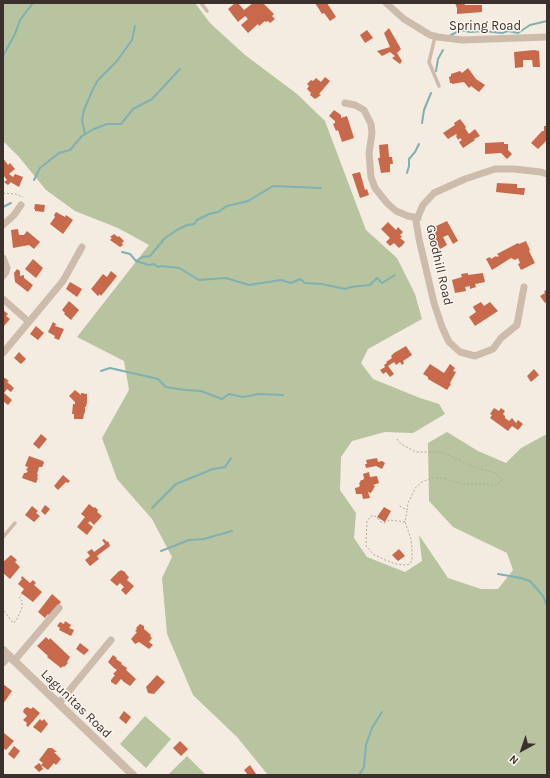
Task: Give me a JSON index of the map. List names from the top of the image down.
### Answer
{
  "streets": {
    "street": ["Spring Road", "Goodhill Road", "Lagunitas Road"]
  },
  "north": "bottom left"
}
